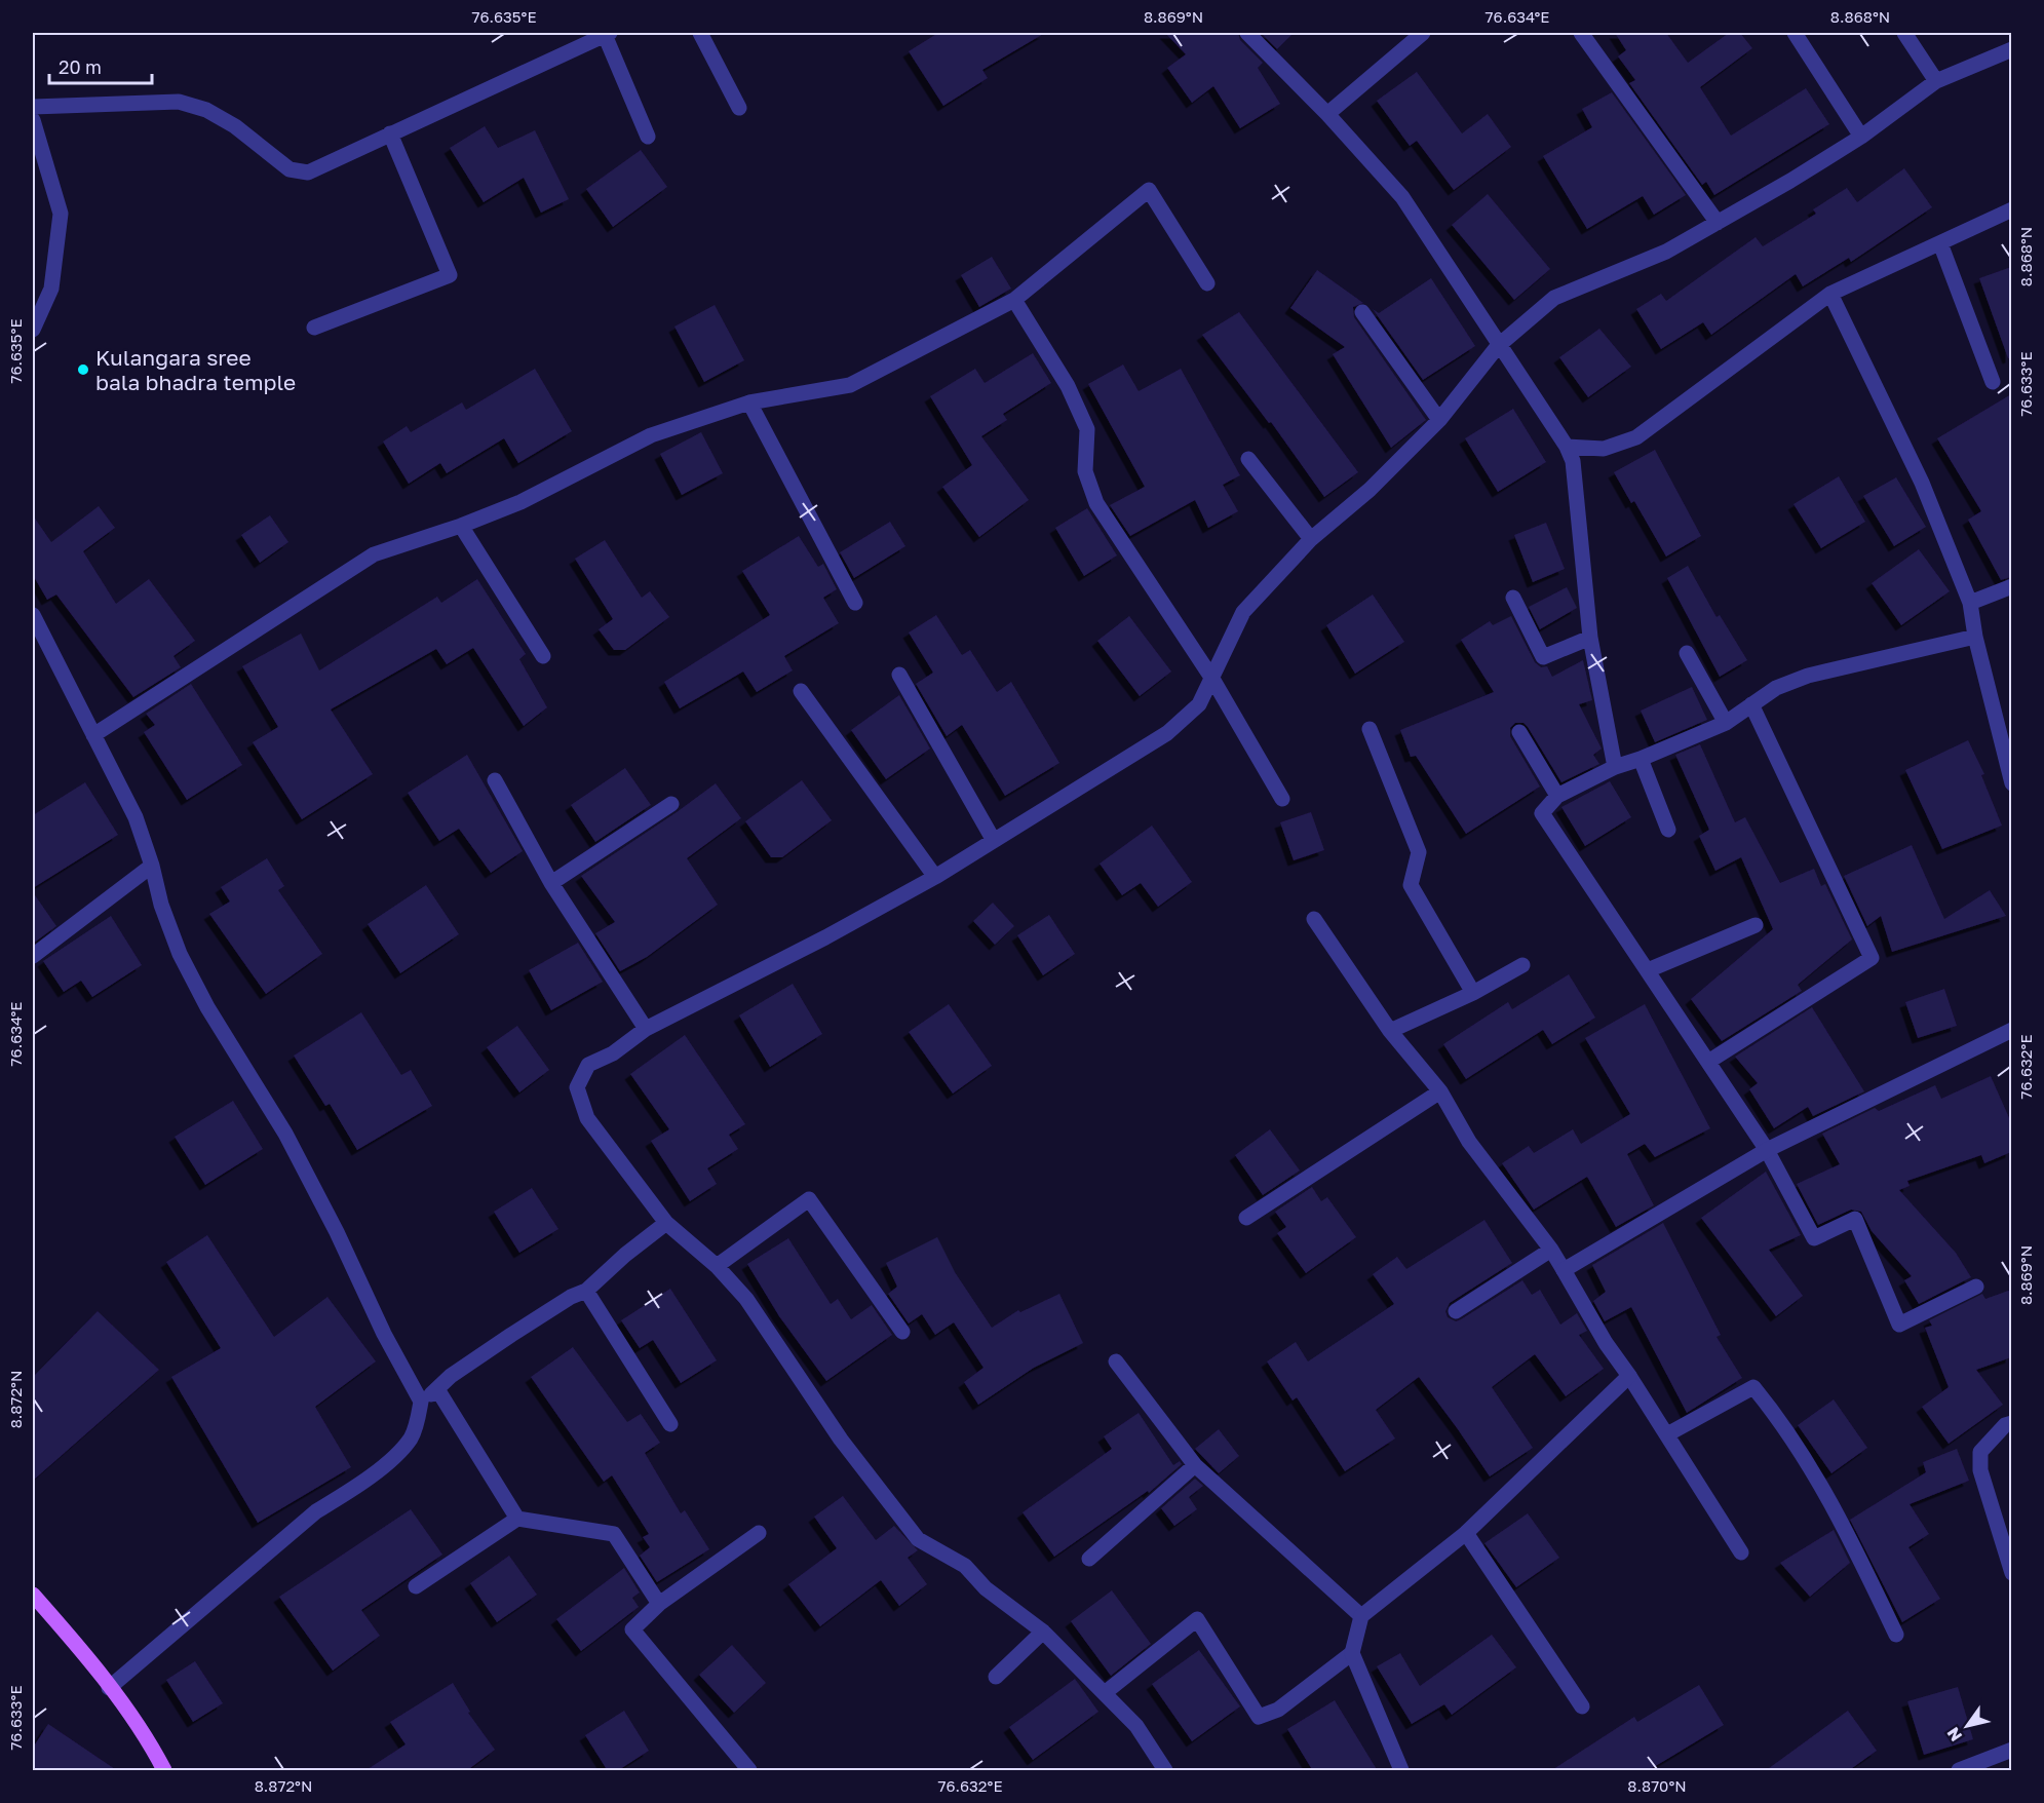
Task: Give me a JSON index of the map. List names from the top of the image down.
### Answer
{
  "places": ["Kulangara sree bala bhadra temple"],
  "scale_bar": "20 m",
  "north": "bottom left",
  "coordinates": [
    "76.635°E",
    "8.869°N",
    "76.634°E",
    "8.868°N",
    "76.633°E",
    "76.632°E",
    "8.872°N",
    "8.870°N"
  ]
}
